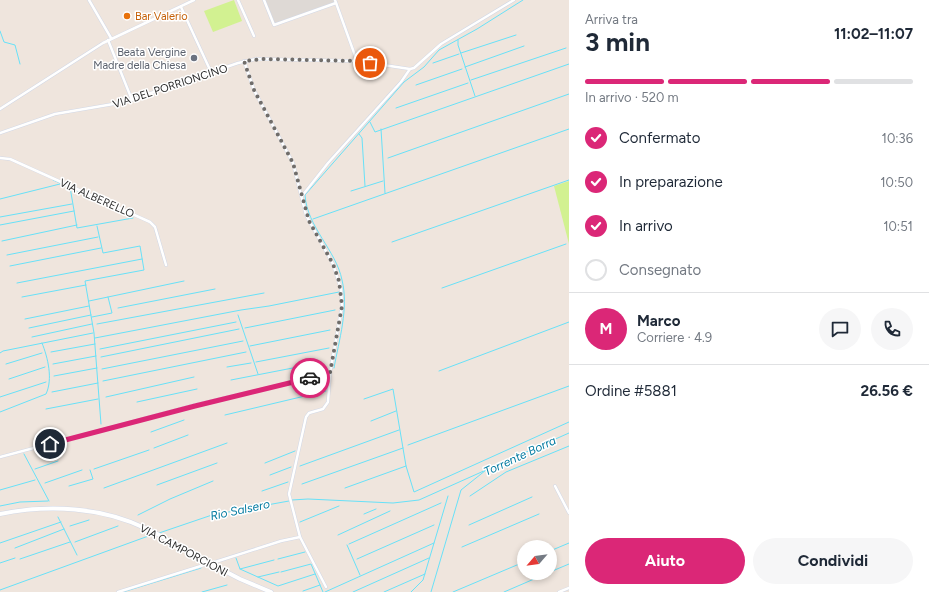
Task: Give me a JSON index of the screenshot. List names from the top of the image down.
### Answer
{
  "streets": {
    "main road": ["VIA CAMPORCIONI"],
    "street": ["VIA DEL PORRIONCINO", "VIA ALBERELLO"]
  },
  "water": ["Torrente Borra", "Rio Salsero"],
  "places": ["Bar Valerio", "Beata Vergine Madre della Chiesa"],
  "north": "bottom left",
  "page": {
    "heading": ["3 min", "Arriva tra", "11:02–11:07"],
    "panel": [
      "Marco",
      "Corriere · 4.9",
      "Ordine #5881",
      "26.56 €"
    ],
    "bar": "In arrivo · 520 m",
    "list": [
      ["Confermato", "10:36"],
      ["In preparazione", "10:50"],
      ["In arrivo", "10:51"],
      "Consegnato"
    ],
    "round": "M",
    "buttons": ["Aiuto", "Condividi"]
  }
}
